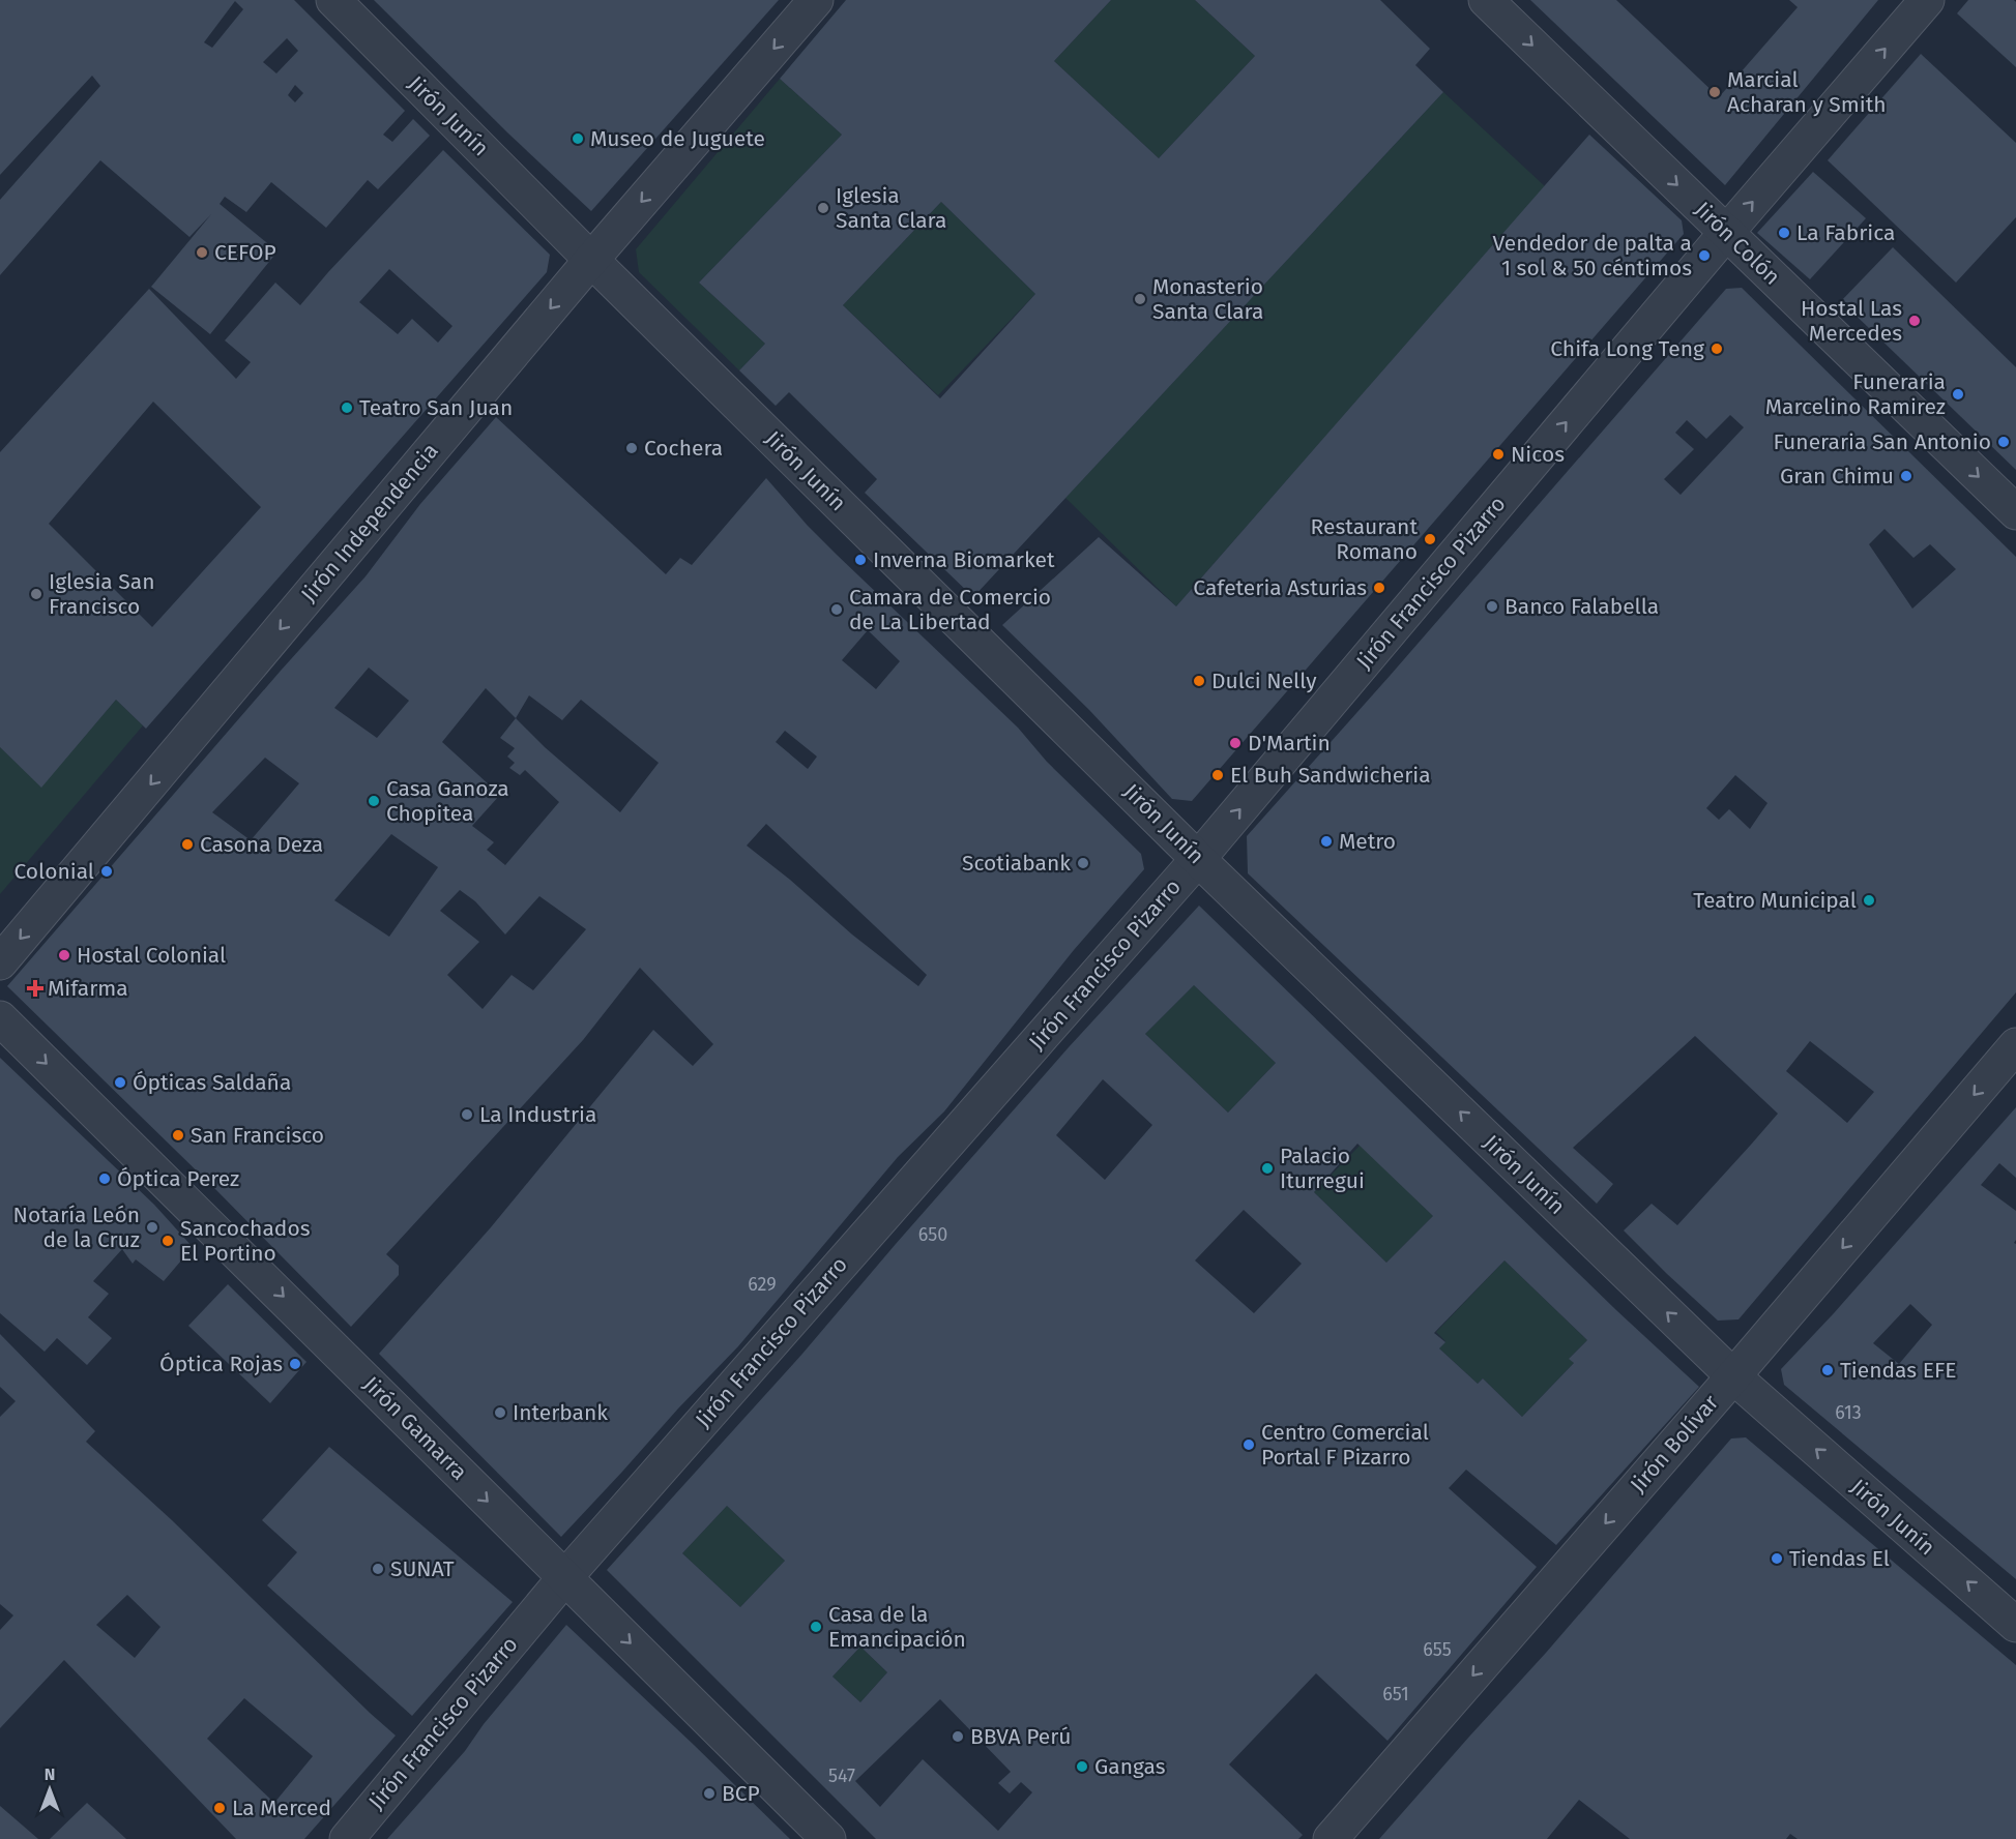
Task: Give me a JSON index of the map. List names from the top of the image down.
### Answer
{
  "streets": {
    "street": [
      "Jirón Junín",
      "Jirón Colón",
      "Jirón Independencia",
      "Jirón Francisco Pizarro",
      "Jirón Gamarra",
      "Jirón Bolívar"
    ]
  },
  "crossings": [
    ["Jirón Junín", "Jirón Independencia"],
    ["Jirón Junín", "Jirón Francisco Pizarro"],
    ["Jirón Junín", "Jirón Bolívar"],
    ["Jirón Colón", "Jirón Francisco Pizarro"],
    ["Jirón Francisco Pizarro", "Jirón Gamarra"]
  ],
  "one_way": [
    "Jirón Junín",
    "Jirón Colón",
    "Jirón Independencia",
    "Jirón Francisco Pizarro",
    "Jirón Gamarra",
    "Jirón Bolívar"
  ],
  "places": {
    "other": [
      "Marcial Acharan y Smith",
      "Museo de Juguete",
      "Iglesia Santa Clara",
      "La Fabrica",
      "CEFOP",
      "Vendedor de palta a 1 sol & 50 céntimos",
      "Monasterio Santa Clara",
      "Hostal Las Mercedes",
      "Chifa Long Teng",
      "Funeraria Marcelino Ramirez",
      "Teatro San Juan",
      "Funeraria San Antonio",
      "Cochera",
      "Nicos",
      "Gran Chimu",
      "Restaurant Romano",
      "Inverna Biomarket",
      "Cafeteria Asturias",
      "Iglesia San Francisco",
      "Banco Falabella",
      "Camara de Comercio de La Libertad",
      "Dulci Nelly",
      "D'Martin",
      "El Buh Sandwicheria",
      "Casa Ganoza Chopitea",
      "Metro",
      "Casona Deza",
      "Scotiabank",
      "Colonial",
      "Teatro Municipal",
      "Hostal Colonial",
      "Ópticas Saldaña",
      "La Industria",
      "San Francisco",
      "Palacio Iturregui",
      "Óptica Perez",
      "Notaría León de la Cruz",
      "Sancochados El Portino",
      "Óptica Rojas",
      "Tiendas EFE",
      "Interbank",
      "Centro Comercial Portal F Pizarro",
      "Tiendas El",
      "SUNAT",
      "Casa de la Emancipación",
      "BBVA Perú",
      "Gangas",
      "BCP",
      "La Merced"
    ],
    "health": ["Mifarma"]
  },
  "house_numbers": [
    "650",
    "629",
    "613",
    "655",
    "651",
    "547"
  ],
  "north": "top"
}
